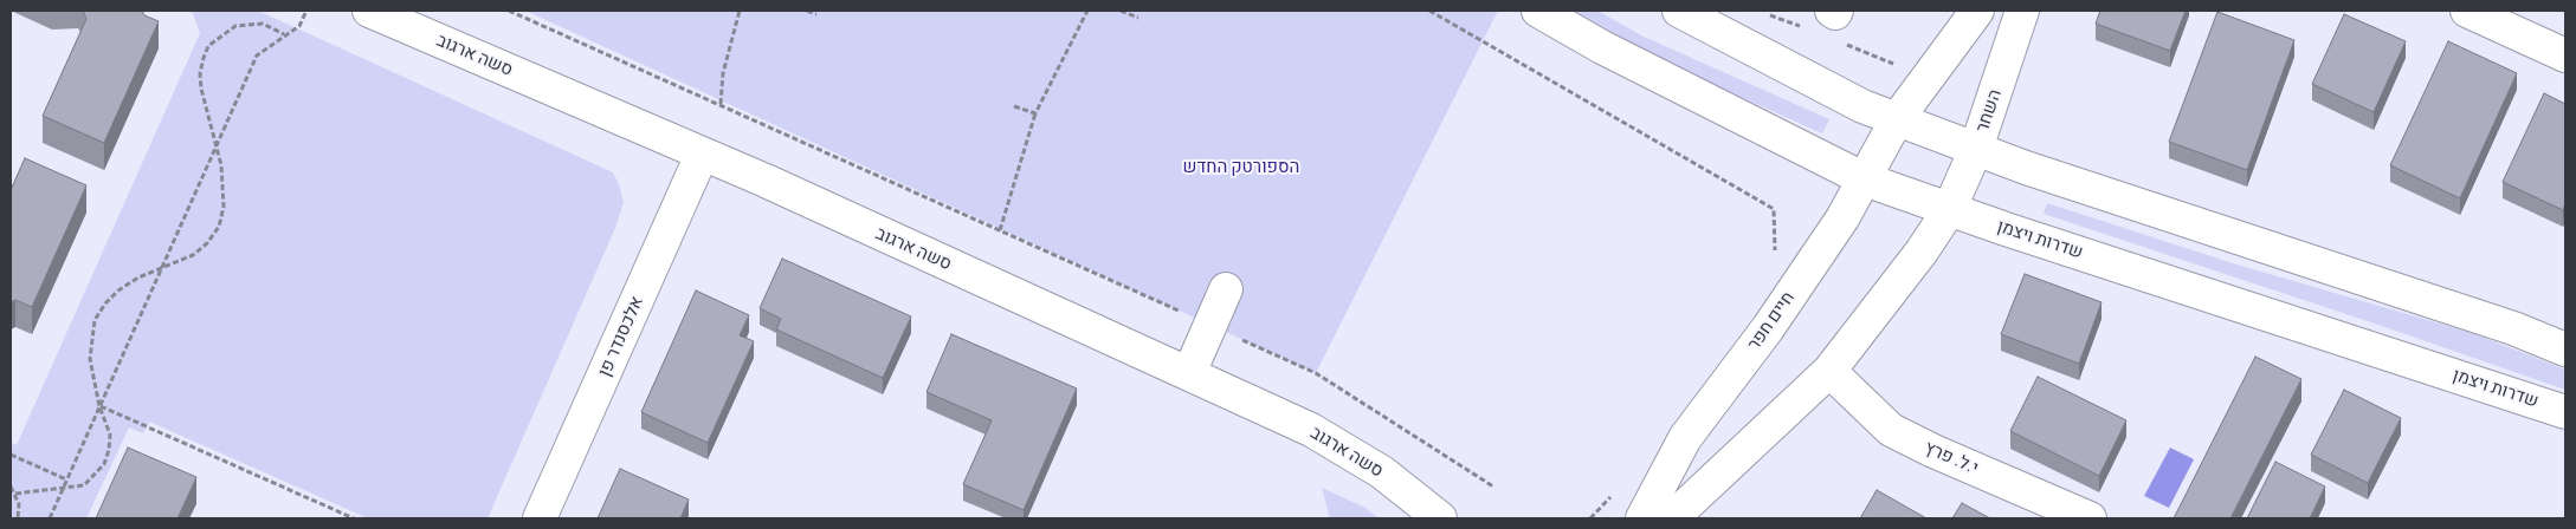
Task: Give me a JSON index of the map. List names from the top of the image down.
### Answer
{
  "streets": {
    "street": [
      "סשה ארגוב",
      "השחר",
      "שדרות ויצמן",
      "חיים חפר",
      "אלכסנדר פן",
      "י.ל. פרץ"
    ]
  },
  "crossings": [
    ["סשה ארגוב", "אלכסנדר פן"],
    ["השחר", "שדרות ויצמן"],
    ["שדרות ויצמן", "חיים חפר"]
  ],
  "parks": ["הספורטק החדש"]
}
